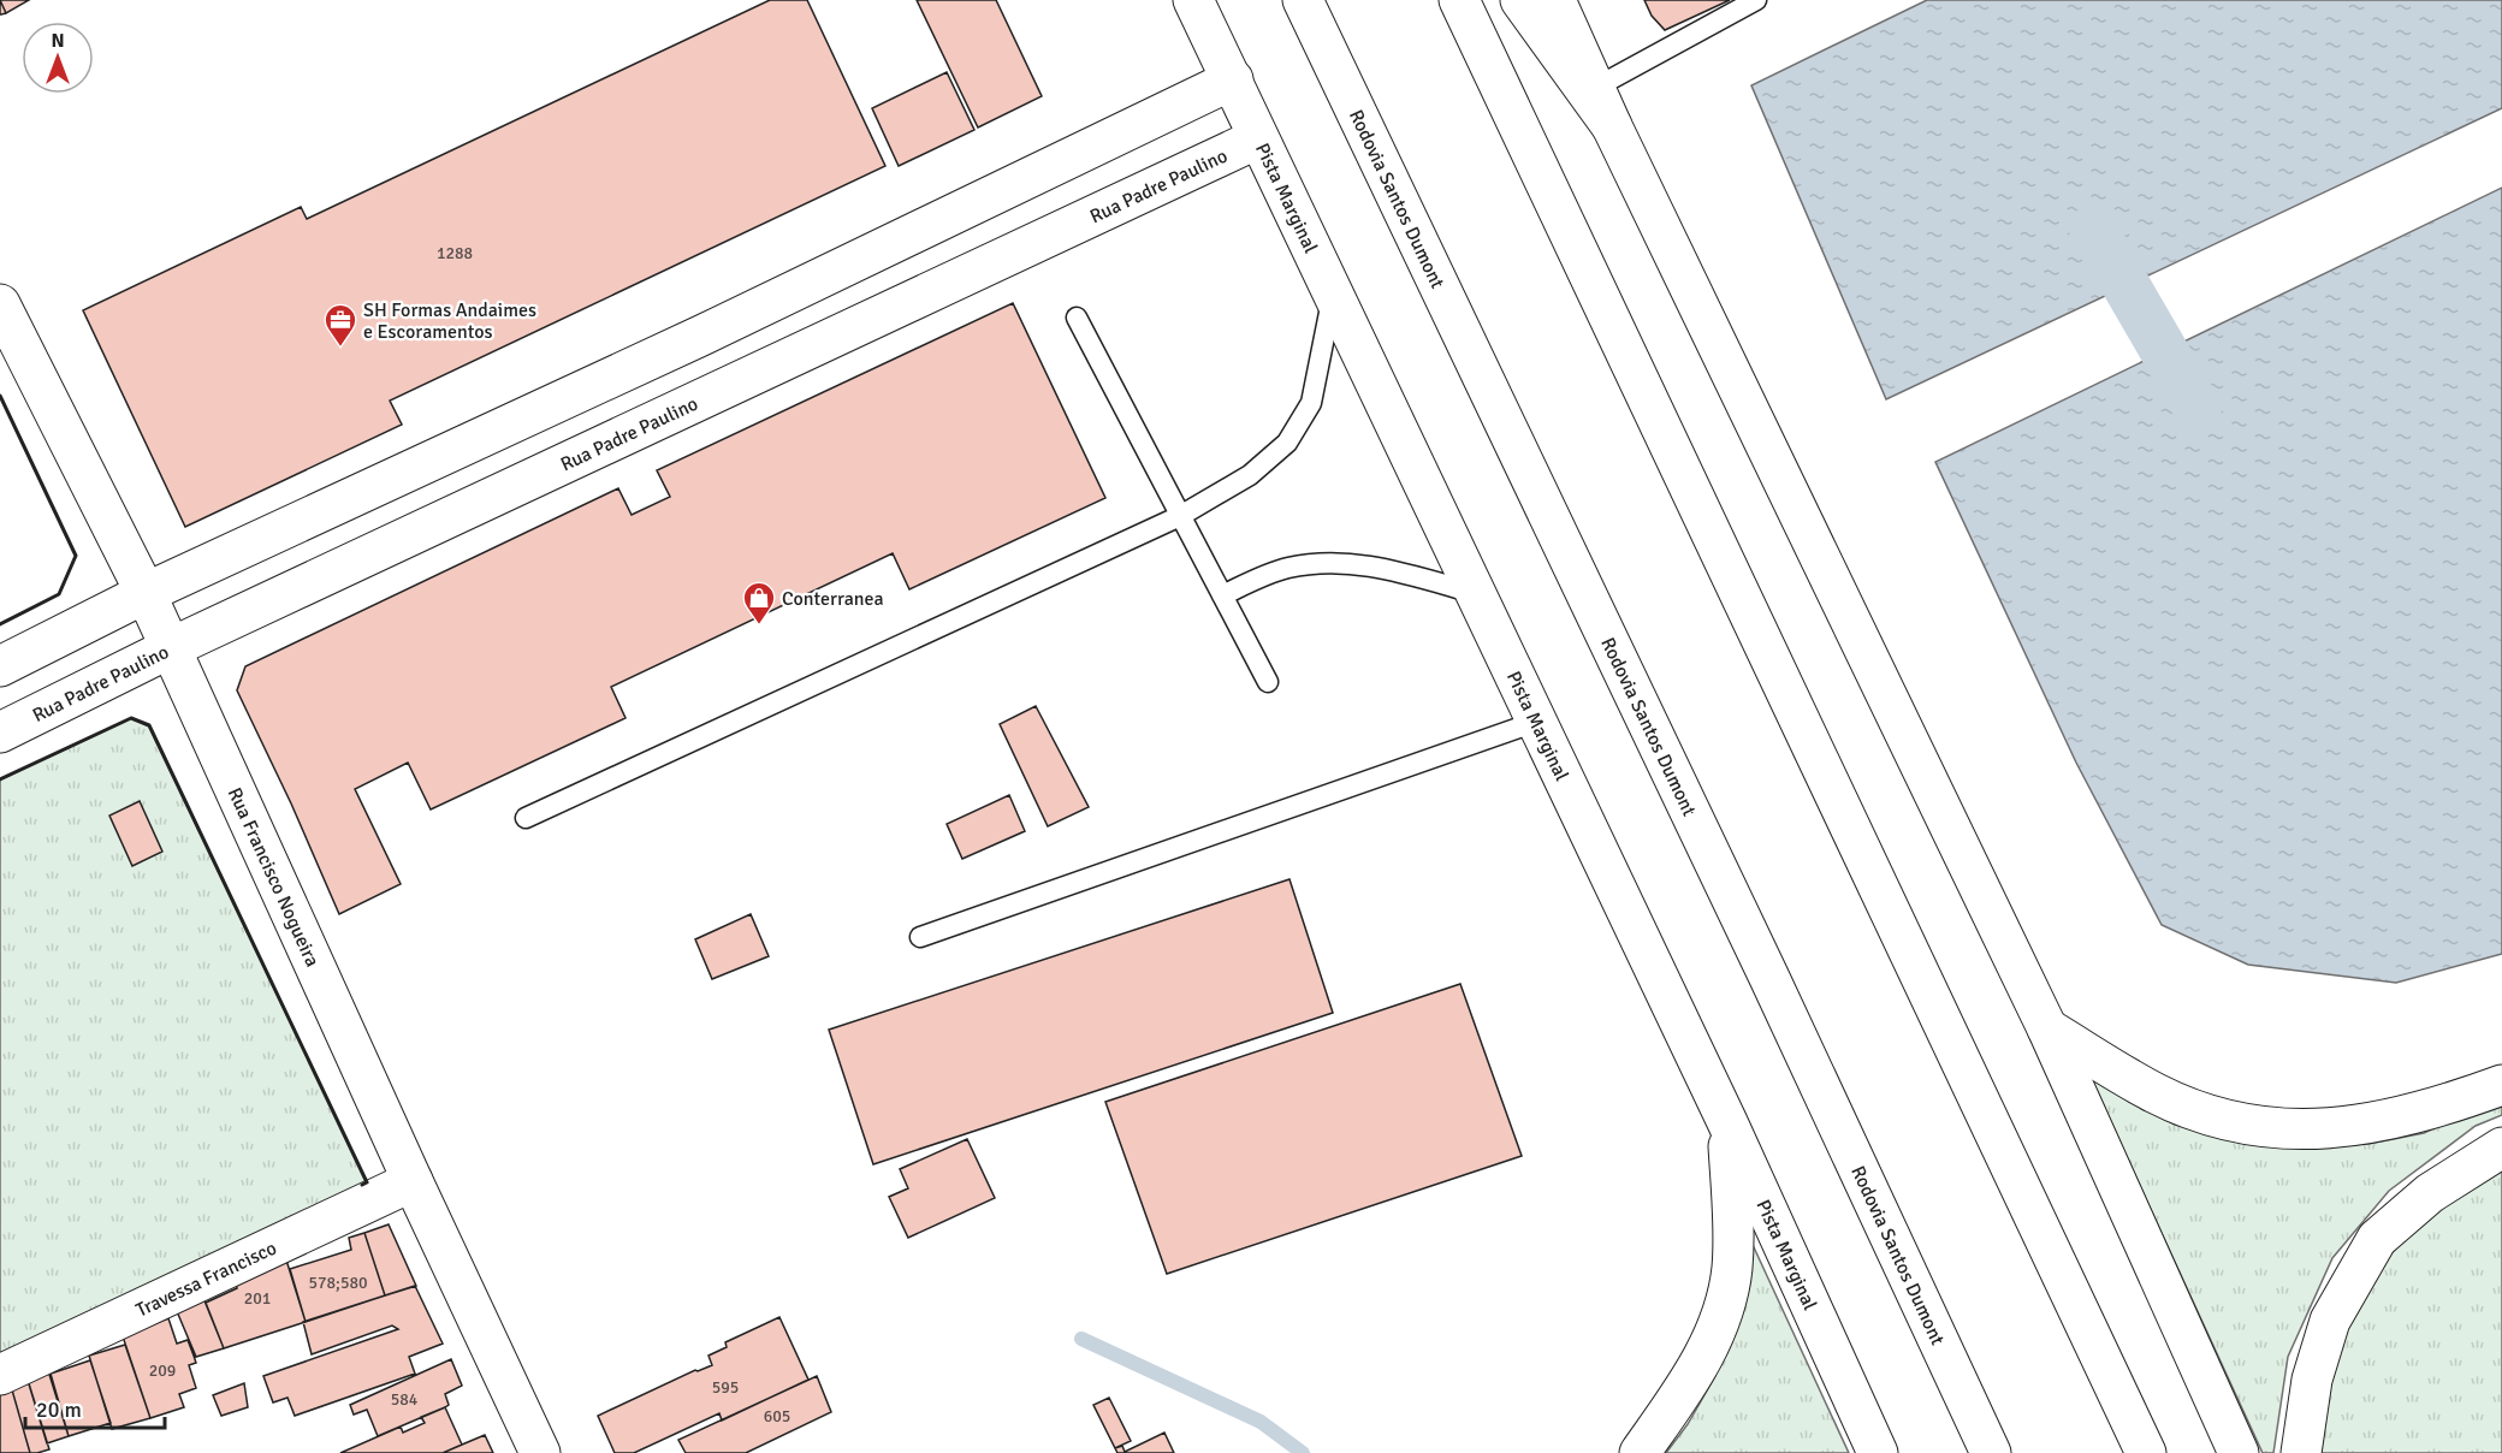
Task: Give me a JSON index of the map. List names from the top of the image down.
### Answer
{
  "streets": {
    "main road": [
      "Rua Padre Paulino",
      "Pista Marginal",
      "Rodovia Santos Dumont",
      "Rua Francisco Nogueira",
      "Travessa Francisco"
    ]
  },
  "crossings": [
    ["Rua Padre Paulino", "Pista Marginal"],
    ["Rua Padre Paulino", "Rua Francisco Nogueira"],
    ["Rua Francisco Nogueira", "Travessa Francisco"]
  ],
  "places": {
    "office": ["SH Formas Andaimes e Escoramentos"],
    "shop": ["Conterranea"]
  },
  "house_numbers": [
    "1288",
    "578;580",
    "201",
    "209",
    "595",
    "584",
    "605"
  ],
  "scale_bar": "20 m",
  "north": "top"
}
